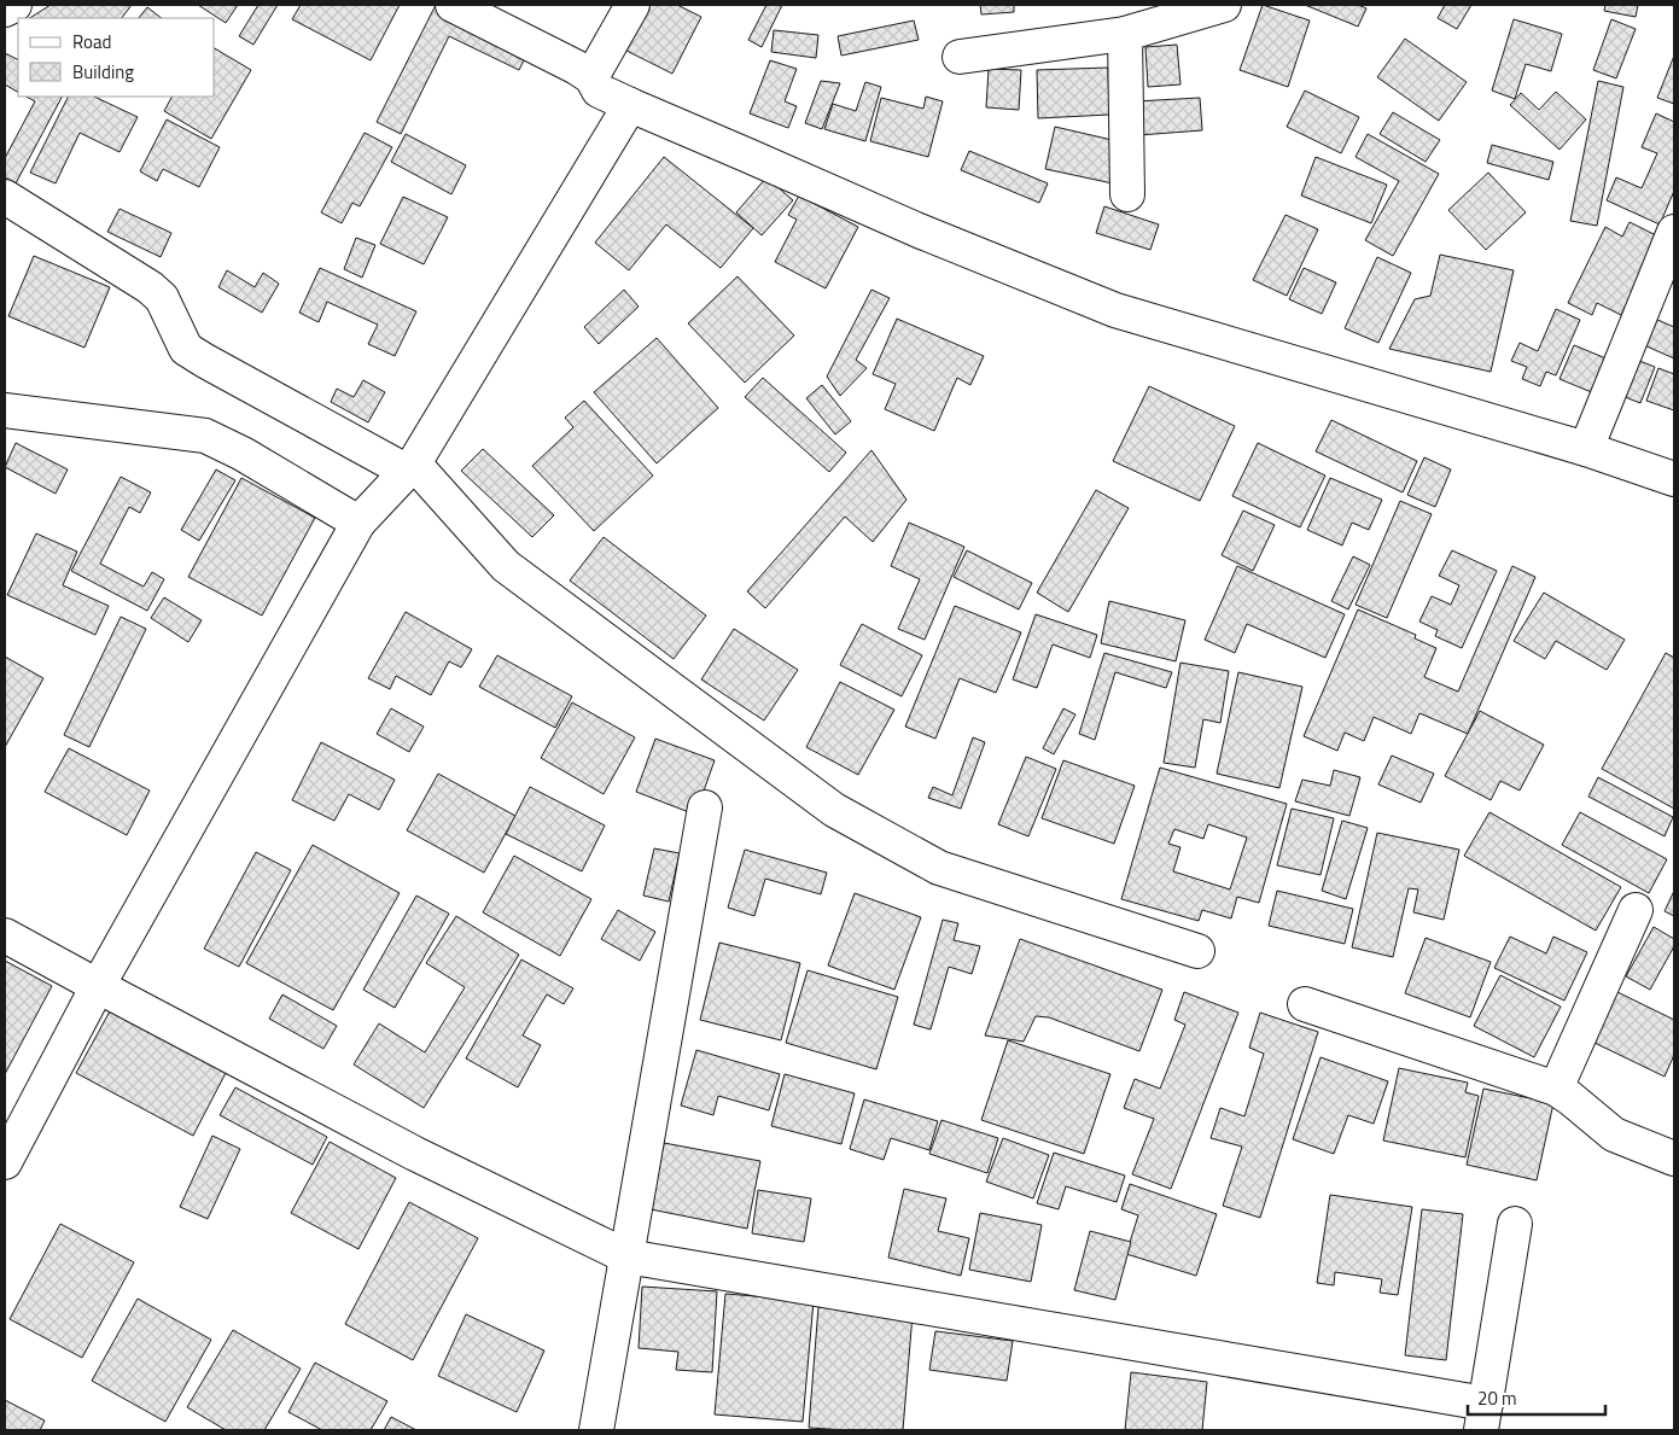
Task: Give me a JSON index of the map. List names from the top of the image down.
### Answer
{
  "legend": ["Road", "Building"],
  "scale_bar": "20 m"
}
